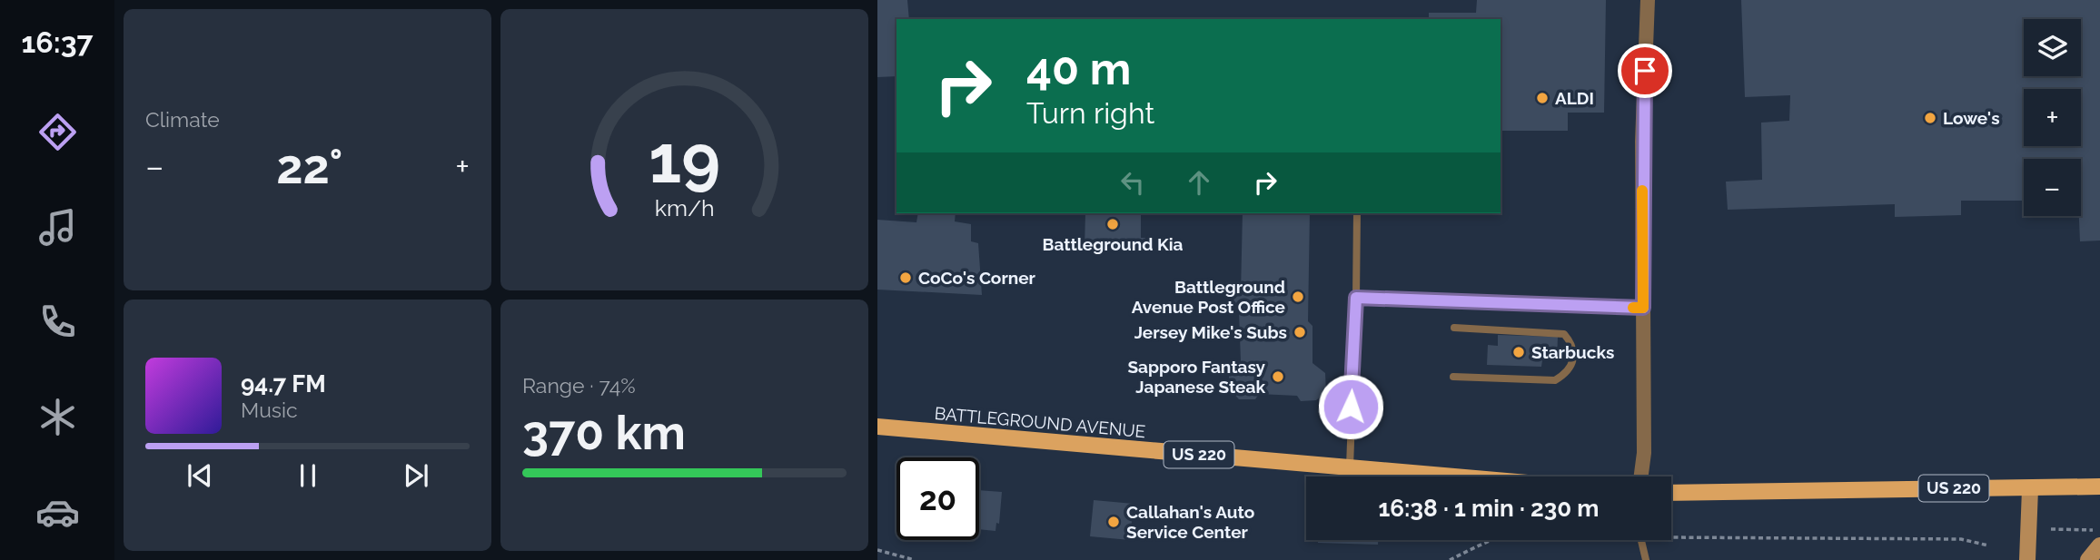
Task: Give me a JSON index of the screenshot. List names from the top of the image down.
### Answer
{
  "streets": {
    "main road": ["BATTLEGROUND AVENUE", "US 220"]
  },
  "places": [
    "ALDI",
    "Lowe's",
    "Battleground Kia",
    "CoCo's Corner",
    "Battleground Avenue Post Office",
    "Jersey Mike's Subs",
    "Starbucks",
    "Sapporo Fantasy Japanese Steak",
    "Callahan's Auto Service Center"
  ],
  "page": {
    "tabs": "16:37",
    "tile": [
      "Climate",
      ["Range · 74%", "370 km"]
    ],
    "map_buttons": ["+", "−"],
    "turn": ["40 m", "Turn right"],
    "heat": ["−", "22°", "+"],
    "song": ["94.7 FM", "Music"],
    "limit": "20",
    "trip": "16:38 · 1 min · 230 m",
    "gauge": ["19", "km/h"]
  }
}
